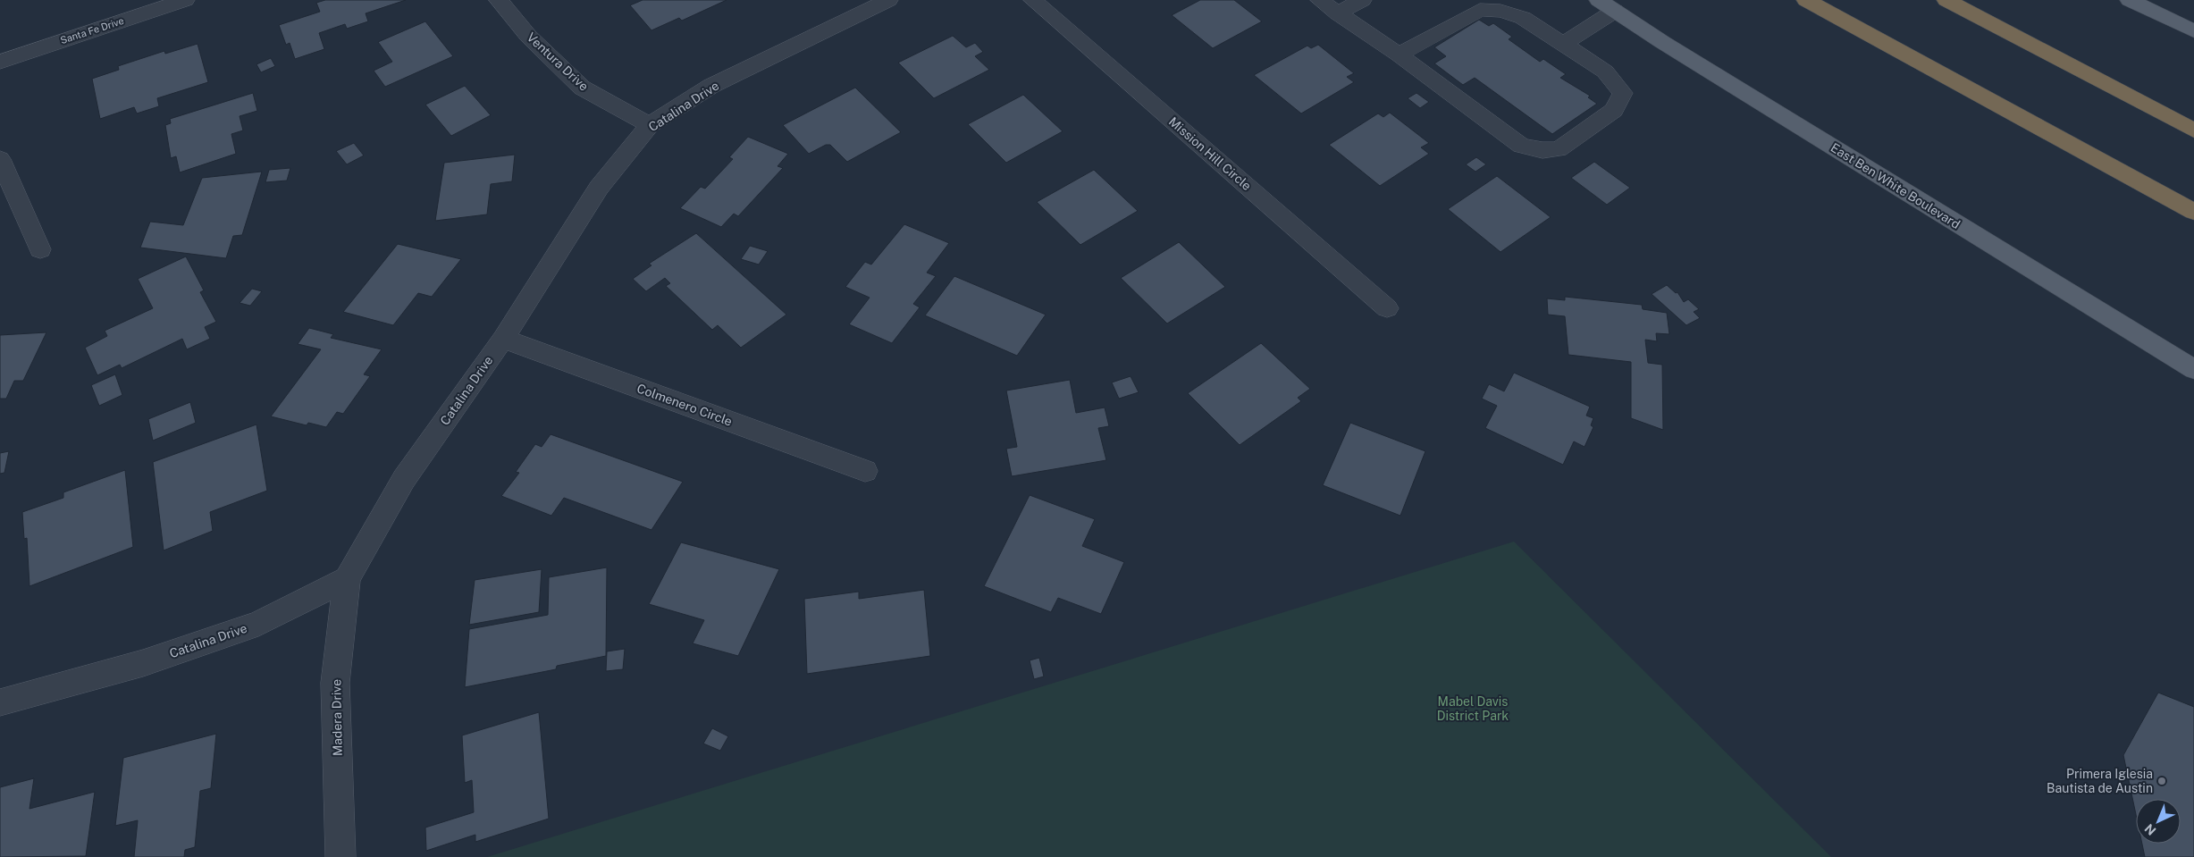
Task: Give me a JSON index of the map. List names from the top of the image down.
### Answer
{
  "streets": {
    "main road": ["East Ben White Boulevard"],
    "street": [
      "Santa Fe Drive",
      "Ventura Drive",
      "Catalina Drive",
      "Mission Hill Circle",
      "Colmenero Circle",
      "Madera Drive"
    ]
  },
  "crossings": [
    ["Ventura Drive", "Catalina Drive"],
    ["Catalina Drive", "Colmenero Circle"],
    ["Catalina Drive", "Madera Drive"]
  ],
  "parks": ["Mabel Davis District Park"],
  "places": ["Primera Iglesia Bautista de Austin"],
  "north": "bottom left"
}
